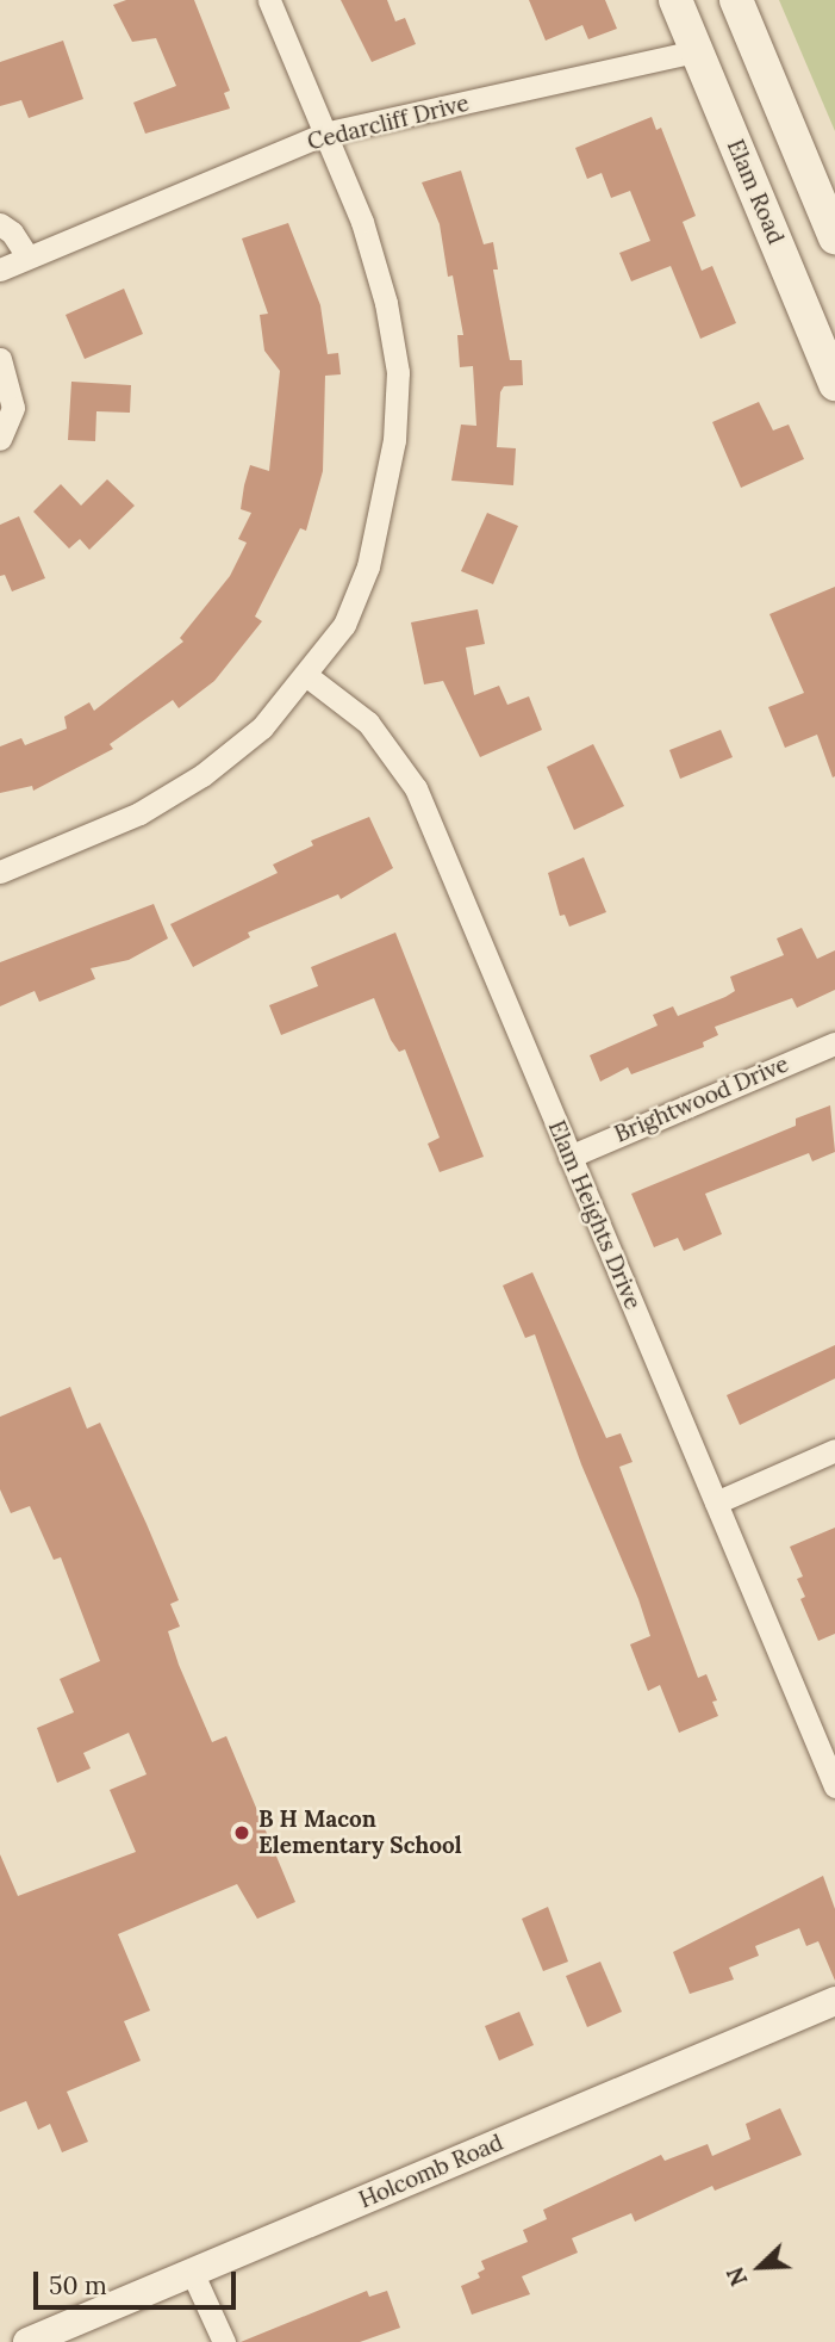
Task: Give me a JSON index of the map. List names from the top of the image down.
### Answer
{
  "streets": {
    "main road": ["Elam Road"],
    "street": [
      "Cedarcliff Drive",
      "Brightwood Drive",
      "Elam Heights Drive",
      "Holcomb Road"
    ]
  },
  "crossings": [
    ["Cedarcliff Drive", "Elam Road"],
    ["Brightwood Drive", "Elam Heights Drive"]
  ],
  "places": ["B H Macon Elementary School"],
  "scale_bar": "50 m",
  "north": "bottom left"
}
